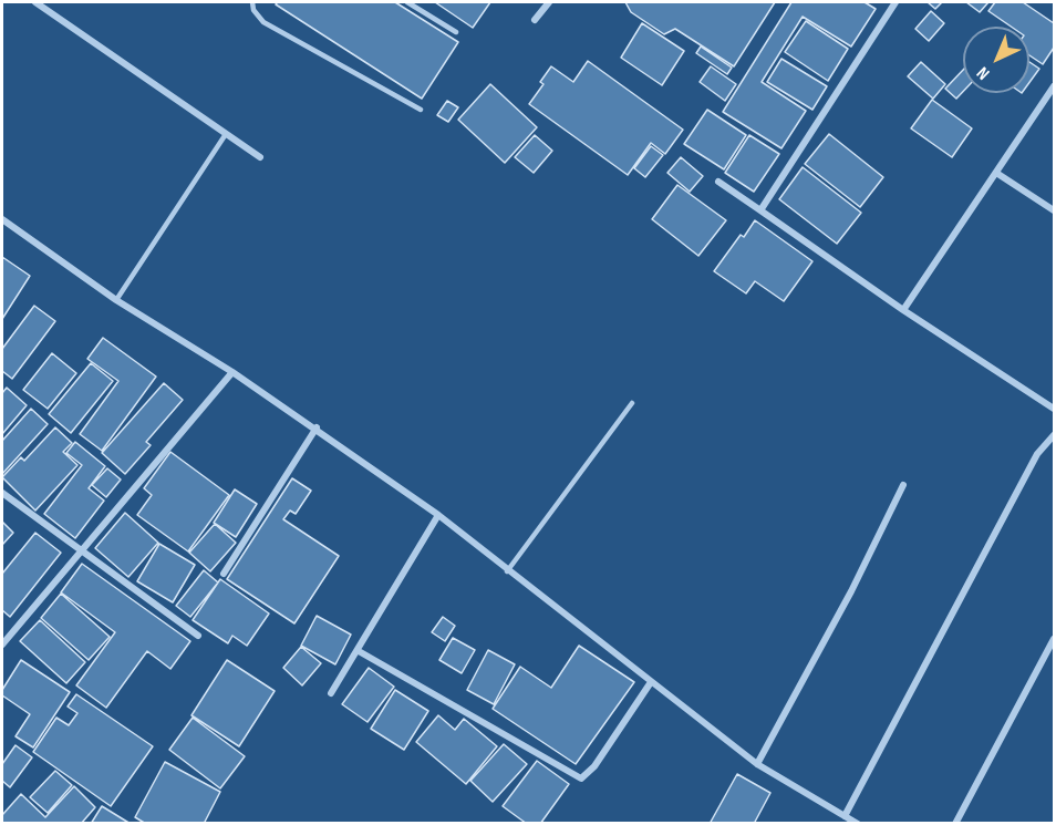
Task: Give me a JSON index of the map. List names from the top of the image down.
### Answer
{
  "north": "bottom left"
}
